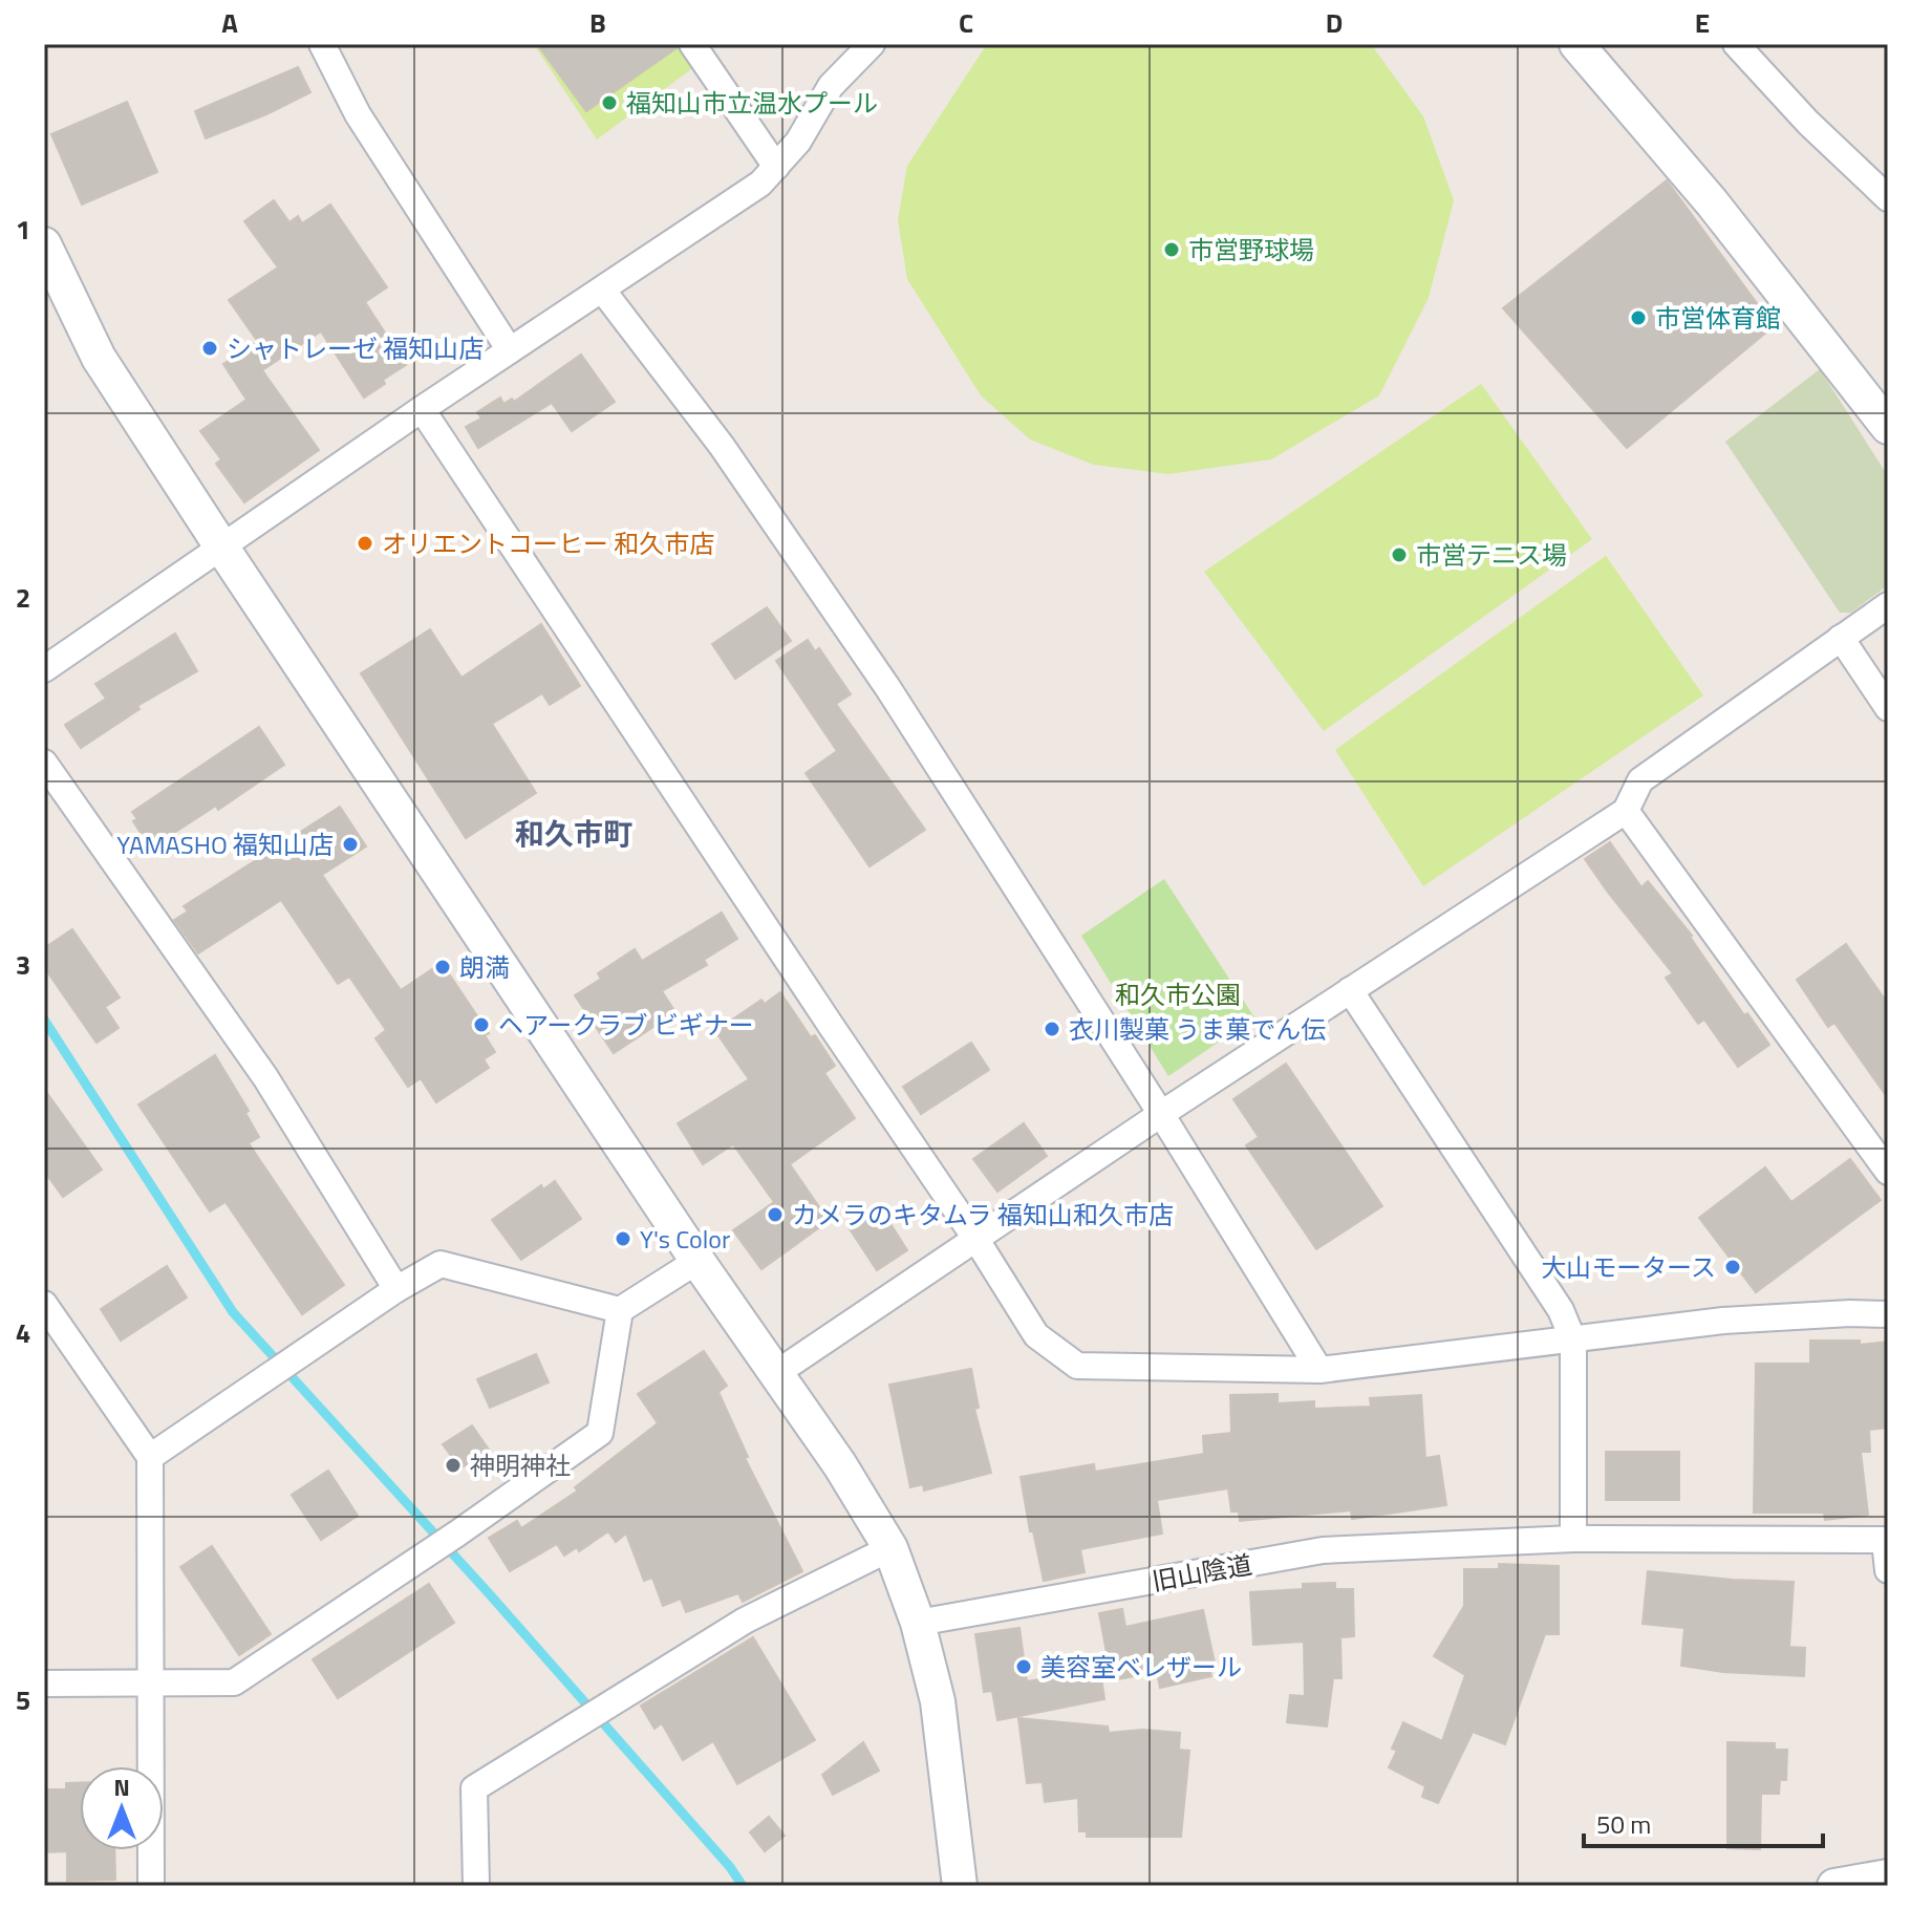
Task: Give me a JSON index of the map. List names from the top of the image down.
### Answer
{
  "streets": {
    "street": ["旧山陰道"]
  },
  "districts": ["和久市町"],
  "parks": ["和久市公園"],
  "places": [
    "福知山市立温水プール",
    "市営野球場",
    "市営体育館",
    "シャトレーゼ 福知山店",
    "オリエントコーヒー 和久市店",
    "市営テニス場",
    "YAMASHO 福知山店",
    "朗満",
    "ヘアークラブ ビギナー",
    "衣川製菓 うま菓でん伝",
    "カメラのキタムラ 福知山和久市店",
    "Y's Color",
    "大山モータース",
    "神明神社",
    "美容室ベレザール"
  ],
  "scale_bar": "50 m",
  "north": "top",
  "grid": {
    "columns": [
      "A",
      "B",
      "C",
      "D",
      "E"
    ],
    "rows": [
      "1",
      "2",
      "3",
      "4",
      "5"
    ]
  }
}
